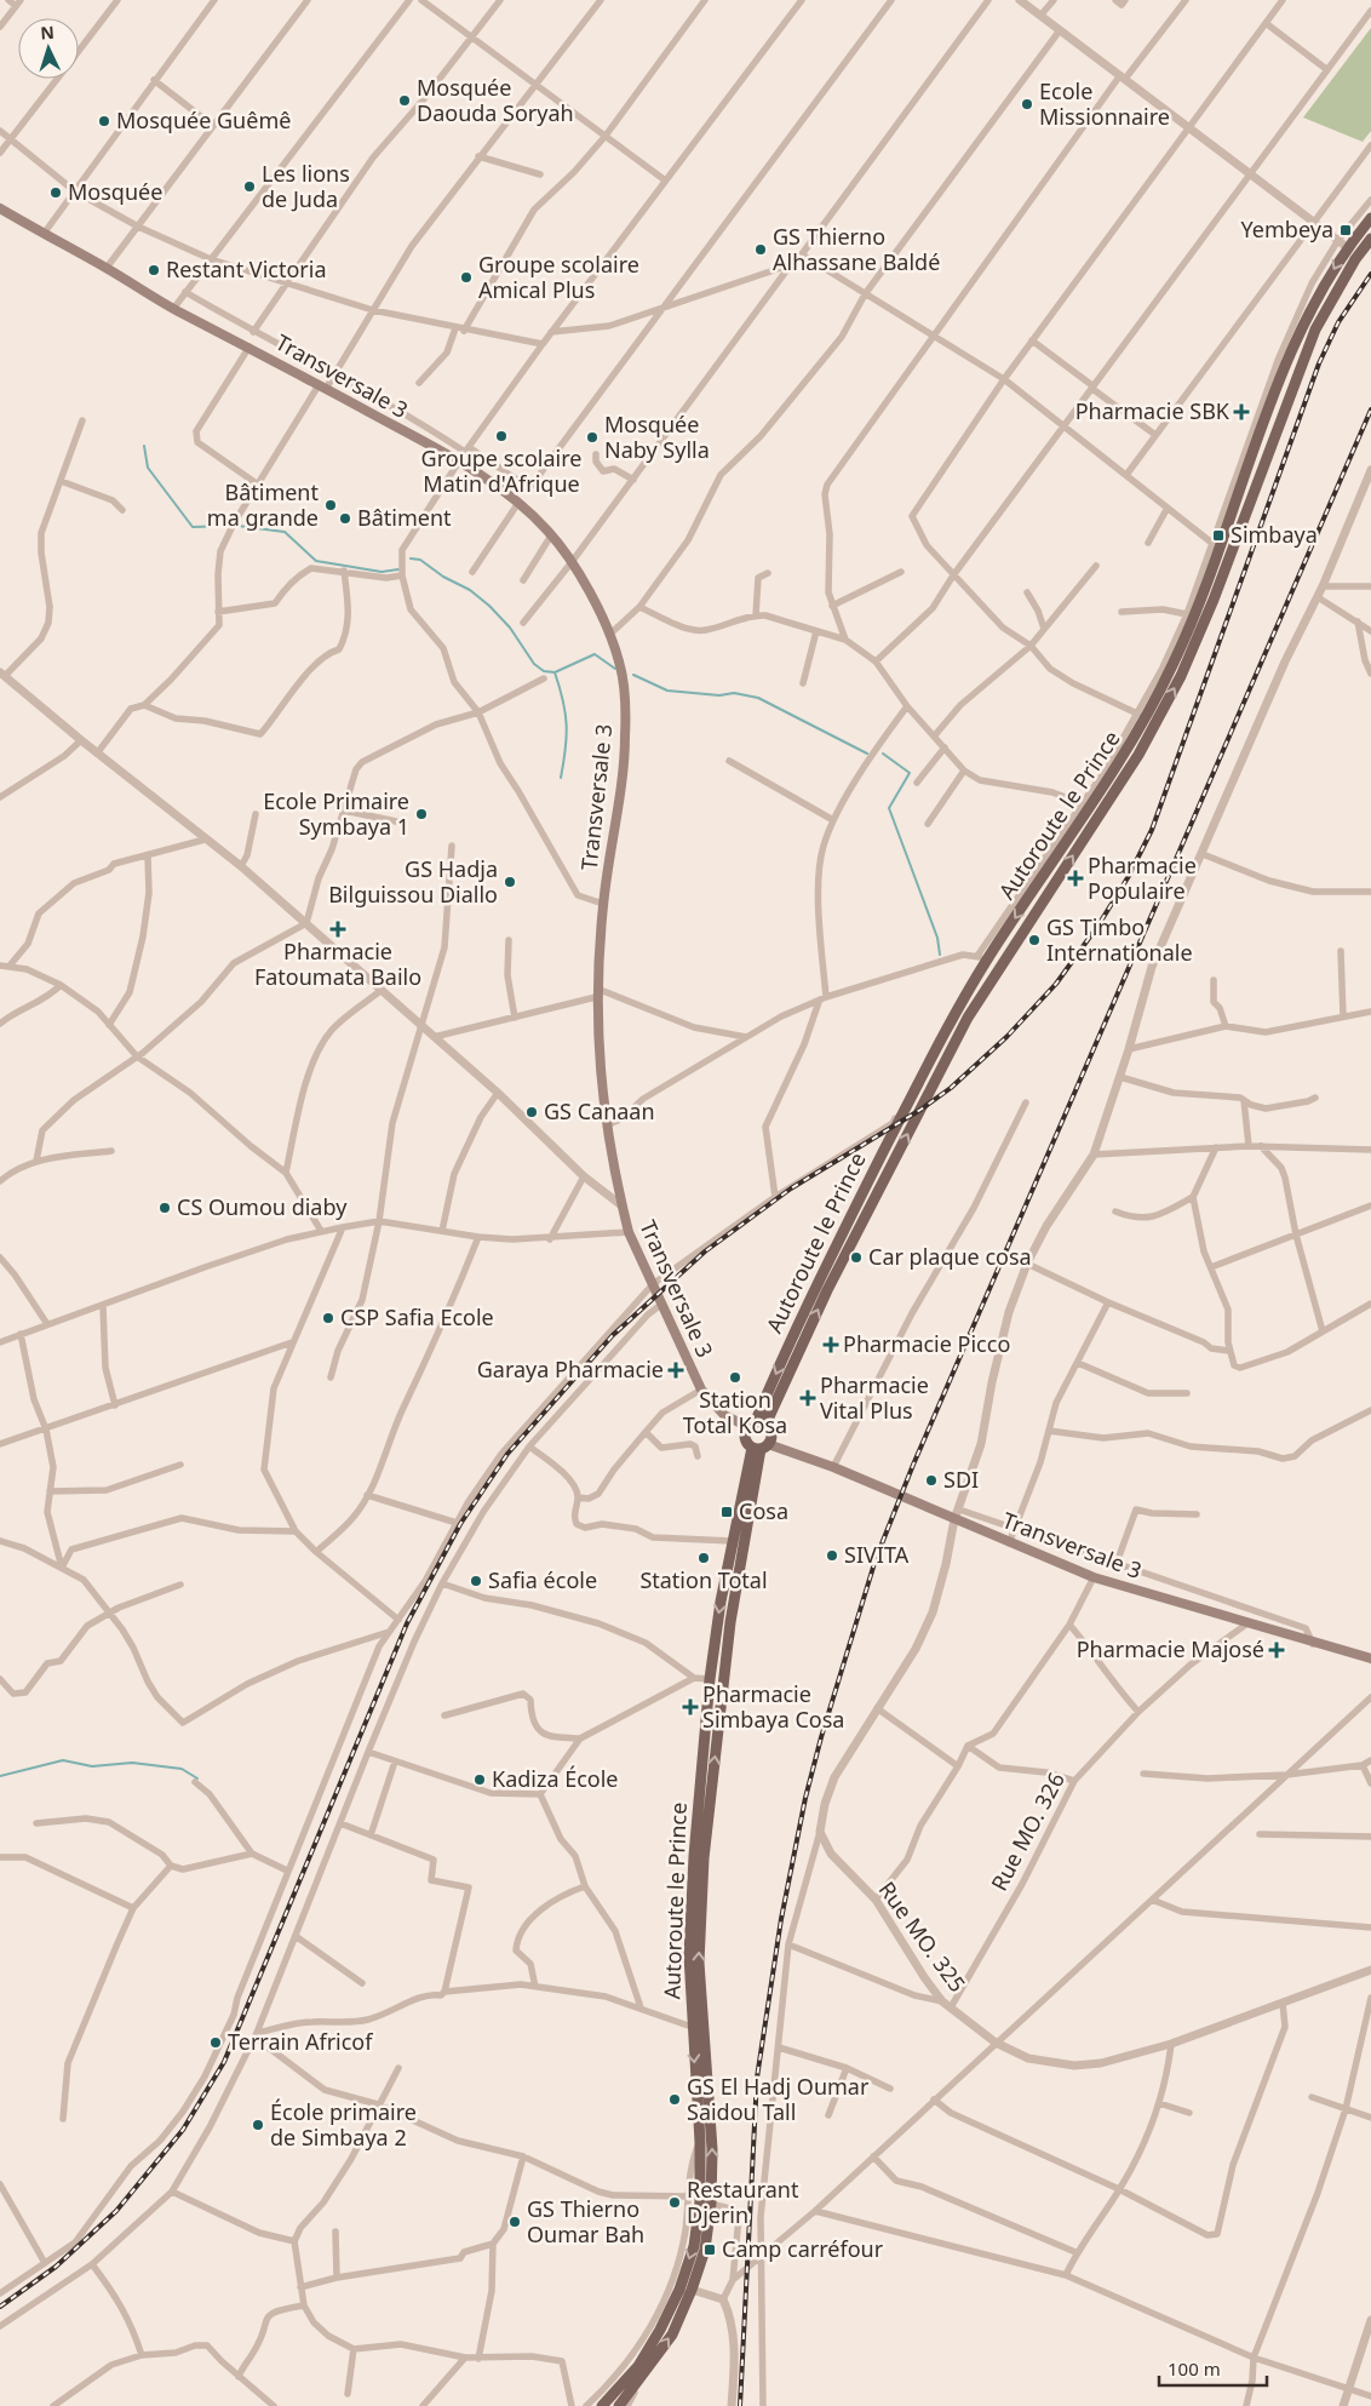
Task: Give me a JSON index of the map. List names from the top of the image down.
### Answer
{
  "streets": {
    "main road": ["Transversale 3", "Autoroute le Prince"],
    "street": ["Rue MO. 326", "Rue MO. 325"]
  },
  "crossings": [
    ["Transversale 3", "Autoroute le Prince"],
    ["Transversale 3", "Rue MO. 326"],
    ["Rue MO. 326", "Rue MO. 325"]
  ],
  "places": {
    "other": [
      "Mosquée Daouda Soryah",
      "Ecole Missionnaire",
      "Mosquée Guêmê",
      "Les lions de Juda",
      "Mosquée",
      "GS Thierno Alhassane Baldé",
      "Restant Victoria",
      "Groupe scolaire Amical Plus",
      "Groupe scolaire Matin d'Afrique",
      "Mosquée Naby Sylla",
      "Bâtiment ma grande",
      "Bâtiment",
      "Ecole Primaire Symbaya 1",
      "GS Hadja Bilguissou Diallo",
      "GS Timbo Internationale",
      "GS Canaan",
      "CS Oumou diaby",
      "Car plaque cosa",
      "CSP Safia Ecole",
      "Station Total Kosa",
      "SDI",
      "SIVITA",
      "Station Total",
      "Safia école",
      "Kadiza École",
      "Terrain Africof",
      "GS El Hadj Oumar Saidou Tall",
      "École primaire de Simbaya 2",
      "Restaurant Djerin",
      "GS Thierno Oumar Bah"
    ],
    "transit": [
      "Yembeya",
      "Simbaya",
      "Cosa",
      "Camp carréfour"
    ],
    "health": [
      "Pharmacie SBK",
      "Pharmacie Populaire",
      "Pharmacie Fatoumata Bailo",
      "Pharmacie Picco",
      "Garaya Pharmacie",
      "Pharmacie Vital Plus",
      "Pharmacie Majosé",
      "Pharmacie Simbaya Cosa"
    ]
  },
  "scale_bar": "100 m",
  "north": "top"
}
